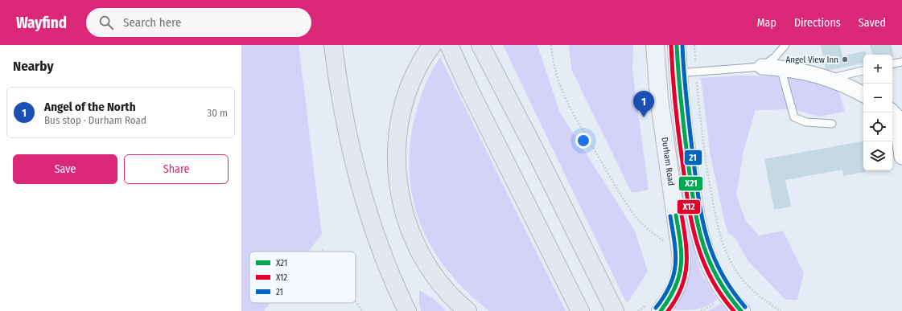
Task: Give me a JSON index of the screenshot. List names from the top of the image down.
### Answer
{
  "streets": {
    "main road": ["Durham Road"]
  },
  "places": ["Angel View Inn"],
  "lines": ["transit line X21", "transit line X12", "transit line 21"],
  "legend": ["X21", "X12", "21"],
  "page": {
    "header": "Wayfind",
    "search": "Search here",
    "nav": ["Map", "Directions", "Saved"],
    "heading": "Nearby",
    "map_buttons": ["+", "−"],
    "list": [
      {
        "mark": "1",
        "name": "Angel of the North",
        "note": "Bus stop · Durham Road",
        "value": "30 m"
      }
    ],
    "pins": "1",
    "buttons": ["Save", "Share"]
  }
}
